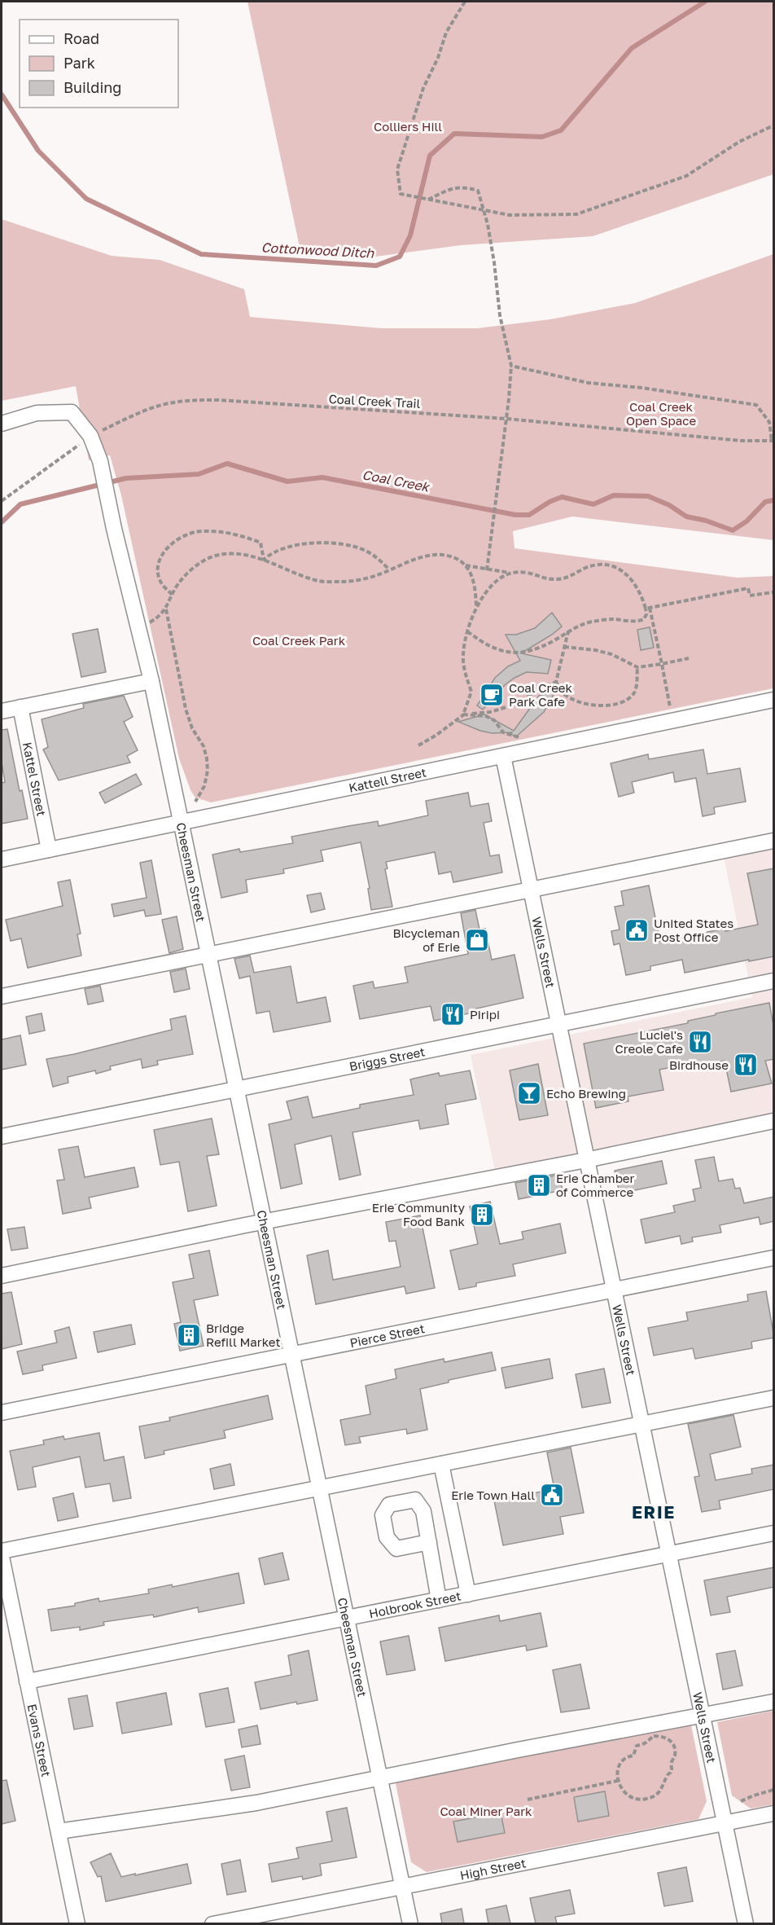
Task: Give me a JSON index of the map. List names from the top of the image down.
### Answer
{
  "streets": {
    "street": [
      "Kattel Street",
      "Kattell Street",
      "Cheesman Street",
      "Wells Street",
      "Briggs Street",
      "Pierce Street",
      "Holbrook Street",
      "Evans Street",
      "High Street"
    ],
    "path": ["Coal Creek Trail"]
  },
  "crossings": [
    ["Coal Creek Trail", "Cheesman Street"],
    ["Kattel Street", "Kattell Street"],
    ["Kattell Street", "Cheesman Street"],
    ["Kattell Street", "Wells Street"],
    ["Cheesman Street", "Briggs Street"],
    ["Cheesman Street", "Pierce Street"],
    ["Cheesman Street", "Holbrook Street"],
    ["Cheesman Street", "High Street"],
    ["Wells Street", "Briggs Street"],
    ["Wells Street", "Pierce Street"],
    ["Wells Street", "Holbrook Street"],
    ["Wells Street", "High Street"],
    ["Holbrook Street", "Evans Street"]
  ],
  "districts": ["ERIE"],
  "water": ["Cottonwood Ditch", "Coal Creek"],
  "parks": [
    "Colliers Hill",
    "Coal Creek Open Space",
    "Coal Creek Park",
    "Coal Miner Park"
  ],
  "places": {
    "cafe": ["Coal Creek Park Cafe"],
    "public building": ["United States Post Office", "Erie Town Hall"],
    "shop": ["Bicycleman of Erie"],
    "restaurant": ["Piripi", "Luciel's Creole Cafe", "Birdhouse"],
    "bar": ["Echo Brewing"],
    "building": ["Erie Chamber of Commerce", "Erie Community Food Bank", "Bridge Refill Market"]
  },
  "legend": ["Road", "Park", "Building"]
}
